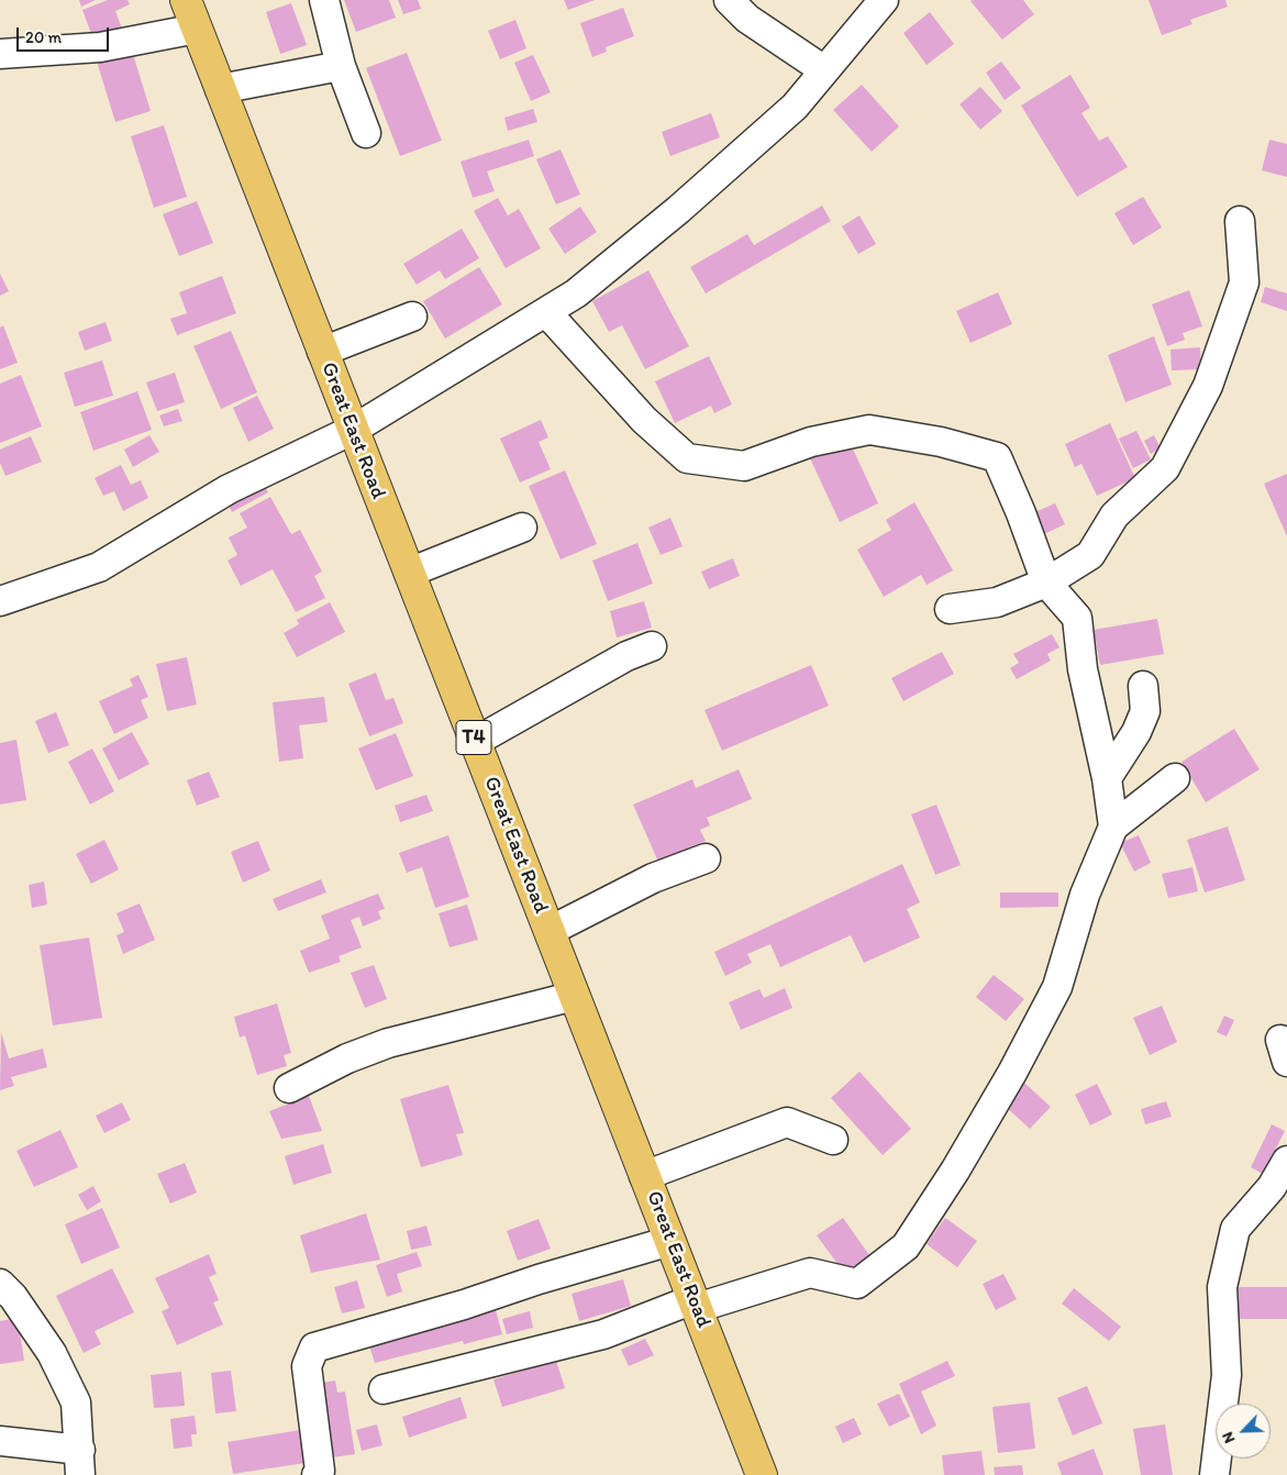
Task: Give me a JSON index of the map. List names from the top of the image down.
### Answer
{
  "streets": {
    "highway": ["Great East Road", "T4"]
  },
  "scale_bar": "20 m",
  "north": "bottom left"
}
